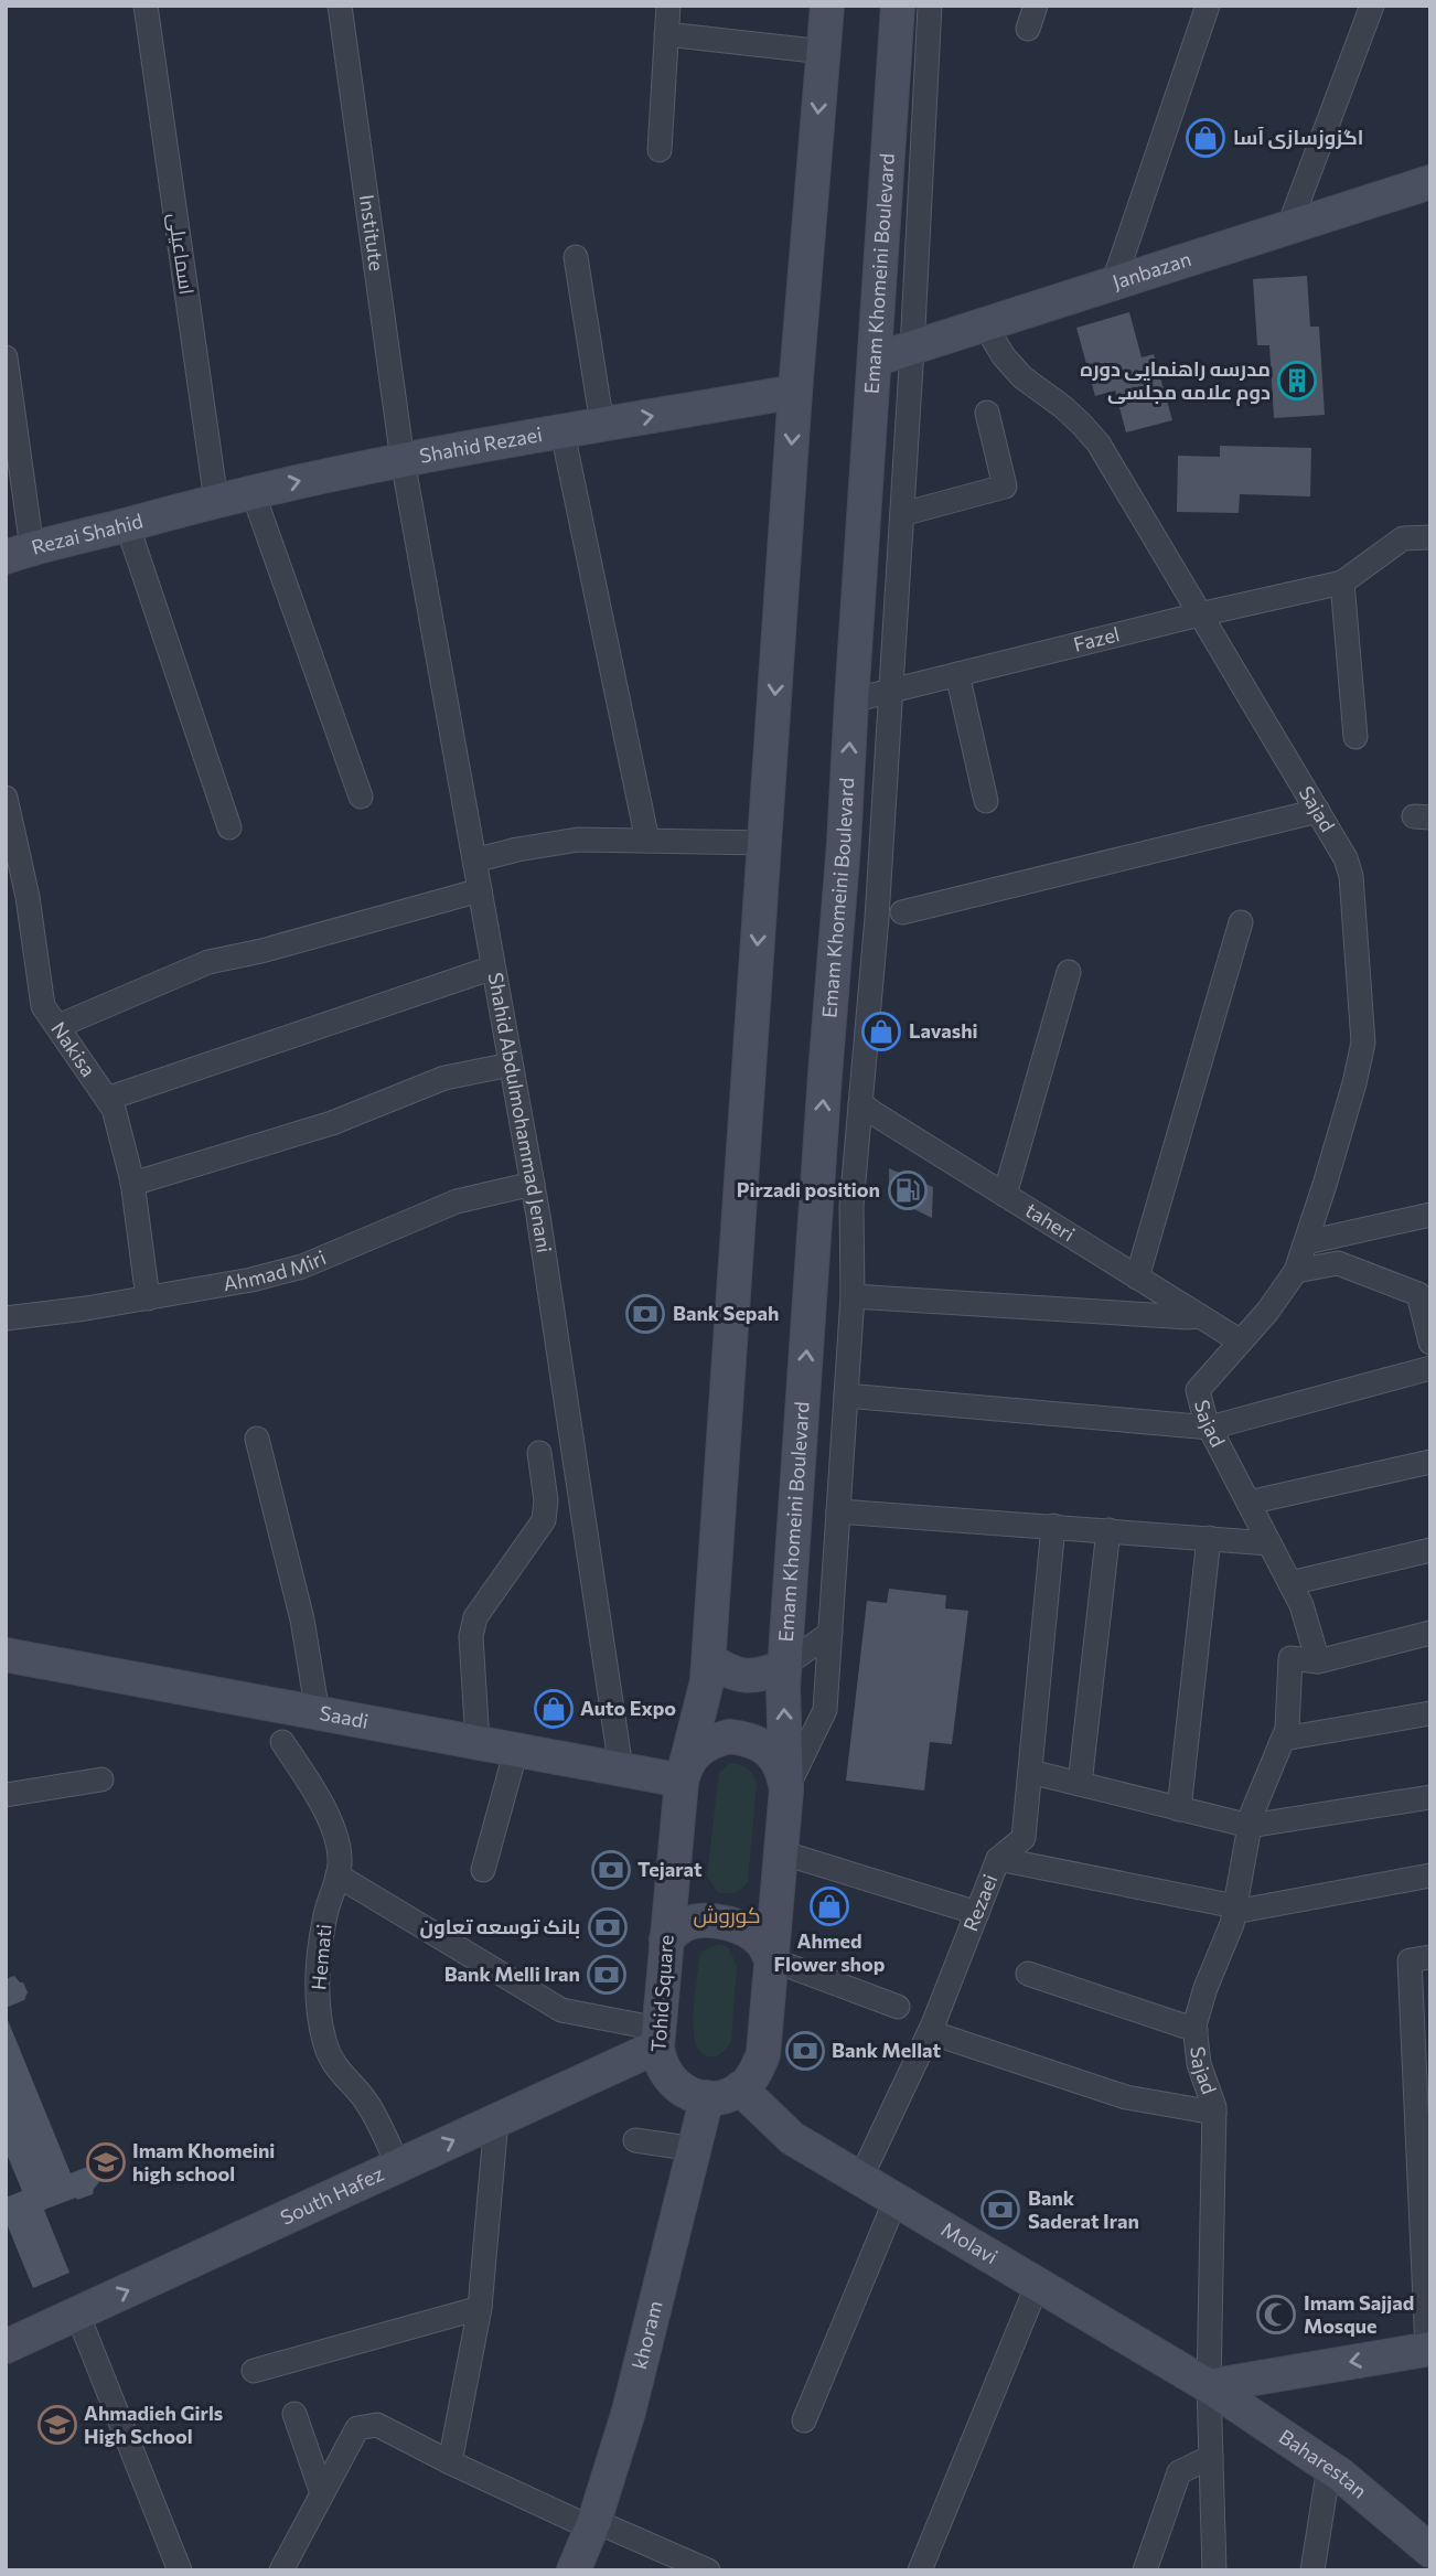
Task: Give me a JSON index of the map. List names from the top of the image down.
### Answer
{
  "streets": {
    "main road": [
      "Janbazan",
      "Emam Khomeini Boulevard",
      "Shahid Rezaei",
      "Rezai Shahid",
      "Saadi",
      "Tohid Square",
      "South Hafez",
      "Molavi",
      "khoram",
      "Baharestan"
    ],
    "street": [
      "Institute",
      "اسماعیلی",
      "Fazel",
      "Sajad",
      "Nakisa",
      "Shahid Abdulmohammad Jenani",
      "taheri",
      "Ahmad Miri",
      "Rezaei",
      "Hemati"
    ]
  },
  "crossings": [
    ["Institute", "Shahid Rezaei"],
    ["Institute", "Shahid Abdulmohammad Jenani"],
    ["اسماعیلی", "Shahid Rezaei"],
    ["اسماعیلی", "Rezai Shahid"],
    ["Janbazan", "Emam Khomeini Boulevard"],
    ["Janbazan", "Sajad"],
    ["Emam Khomeini Boulevard", "Fazel"],
    ["Emam Khomeini Boulevard", "Saadi"],
    ["Emam Khomeini Boulevard", "Tohid Square"],
    ["Shahid Rezaei", "Rezai Shahid"],
    ["Shahid Rezaei", "Shahid Abdulmohammad Jenani"],
    ["Fazel", "Sajad"],
    ["Sajad", "taheri"],
    ["Sajad", "Molavi"],
    ["Sajad", "Baharestan"],
    ["Nakisa", "Ahmad Miri"],
    ["Shahid Abdulmohammad Jenani", "Ahmad Miri"],
    ["Shahid Abdulmohammad Jenani", "Saadi"],
    ["Saadi", "Tohid Square"],
    ["Rezaei", "Molavi"],
    ["Hemati", "South Hafez"],
    ["Tohid Square", "South Hafez"],
    ["Tohid Square", "Molavi"],
    ["Tohid Square", "khoram"],
    ["South Hafez", "Molavi"],
    ["South Hafez", "khoram"],
    ["Molavi", "khoram"],
    ["Molavi", "Baharestan"]
  ],
  "one_way": ["Shahid Rezaei", "South Hafez"],
  "districts": ["کوروش"],
  "places": {
    "shop": [
      "اگزوزسازی آسا",
      "Lavashi",
      "Auto Expo",
      "Ahmed Flower shop"
    ],
    "building": ["مدرسه راهنمایی دوره دوم علامه مجلسی"],
    "fuel station": ["Pirzadi position"],
    "bank": [
      "Bank Sepah",
      "Tejarat",
      "بانک توسعه تعاون",
      "Bank Melli Iran",
      "Bank Mellat",
      "Bank Saderat Iran"
    ],
    "school or university": ["Imam Khomeini high school", "Ahmadieh Girls High School"],
    "mosque": ["Imam Sajjad Mosque"]
  }
}
